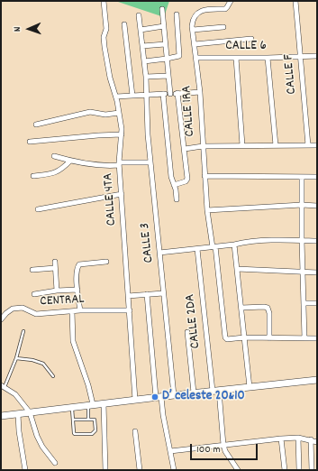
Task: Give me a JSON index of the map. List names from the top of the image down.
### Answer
{
  "streets": {
    "street": [
      "CALLE 6",
      "CALLE F",
      "CALLE 1RA",
      "CALLE 4TA",
      "CALLE 3",
      "CENTRAL",
      "CALLE 2DA"
    ]
  },
  "crossings": [
    ["CALLE 6", "CALLE F"],
    ["CALLE 6", "CALLE 1RA"],
    ["CALLE 4TA", "CENTRAL"]
  ],
  "places": ["D’ celeste 20&10"],
  "scale_bar": "100 m",
  "north": "left"
}
